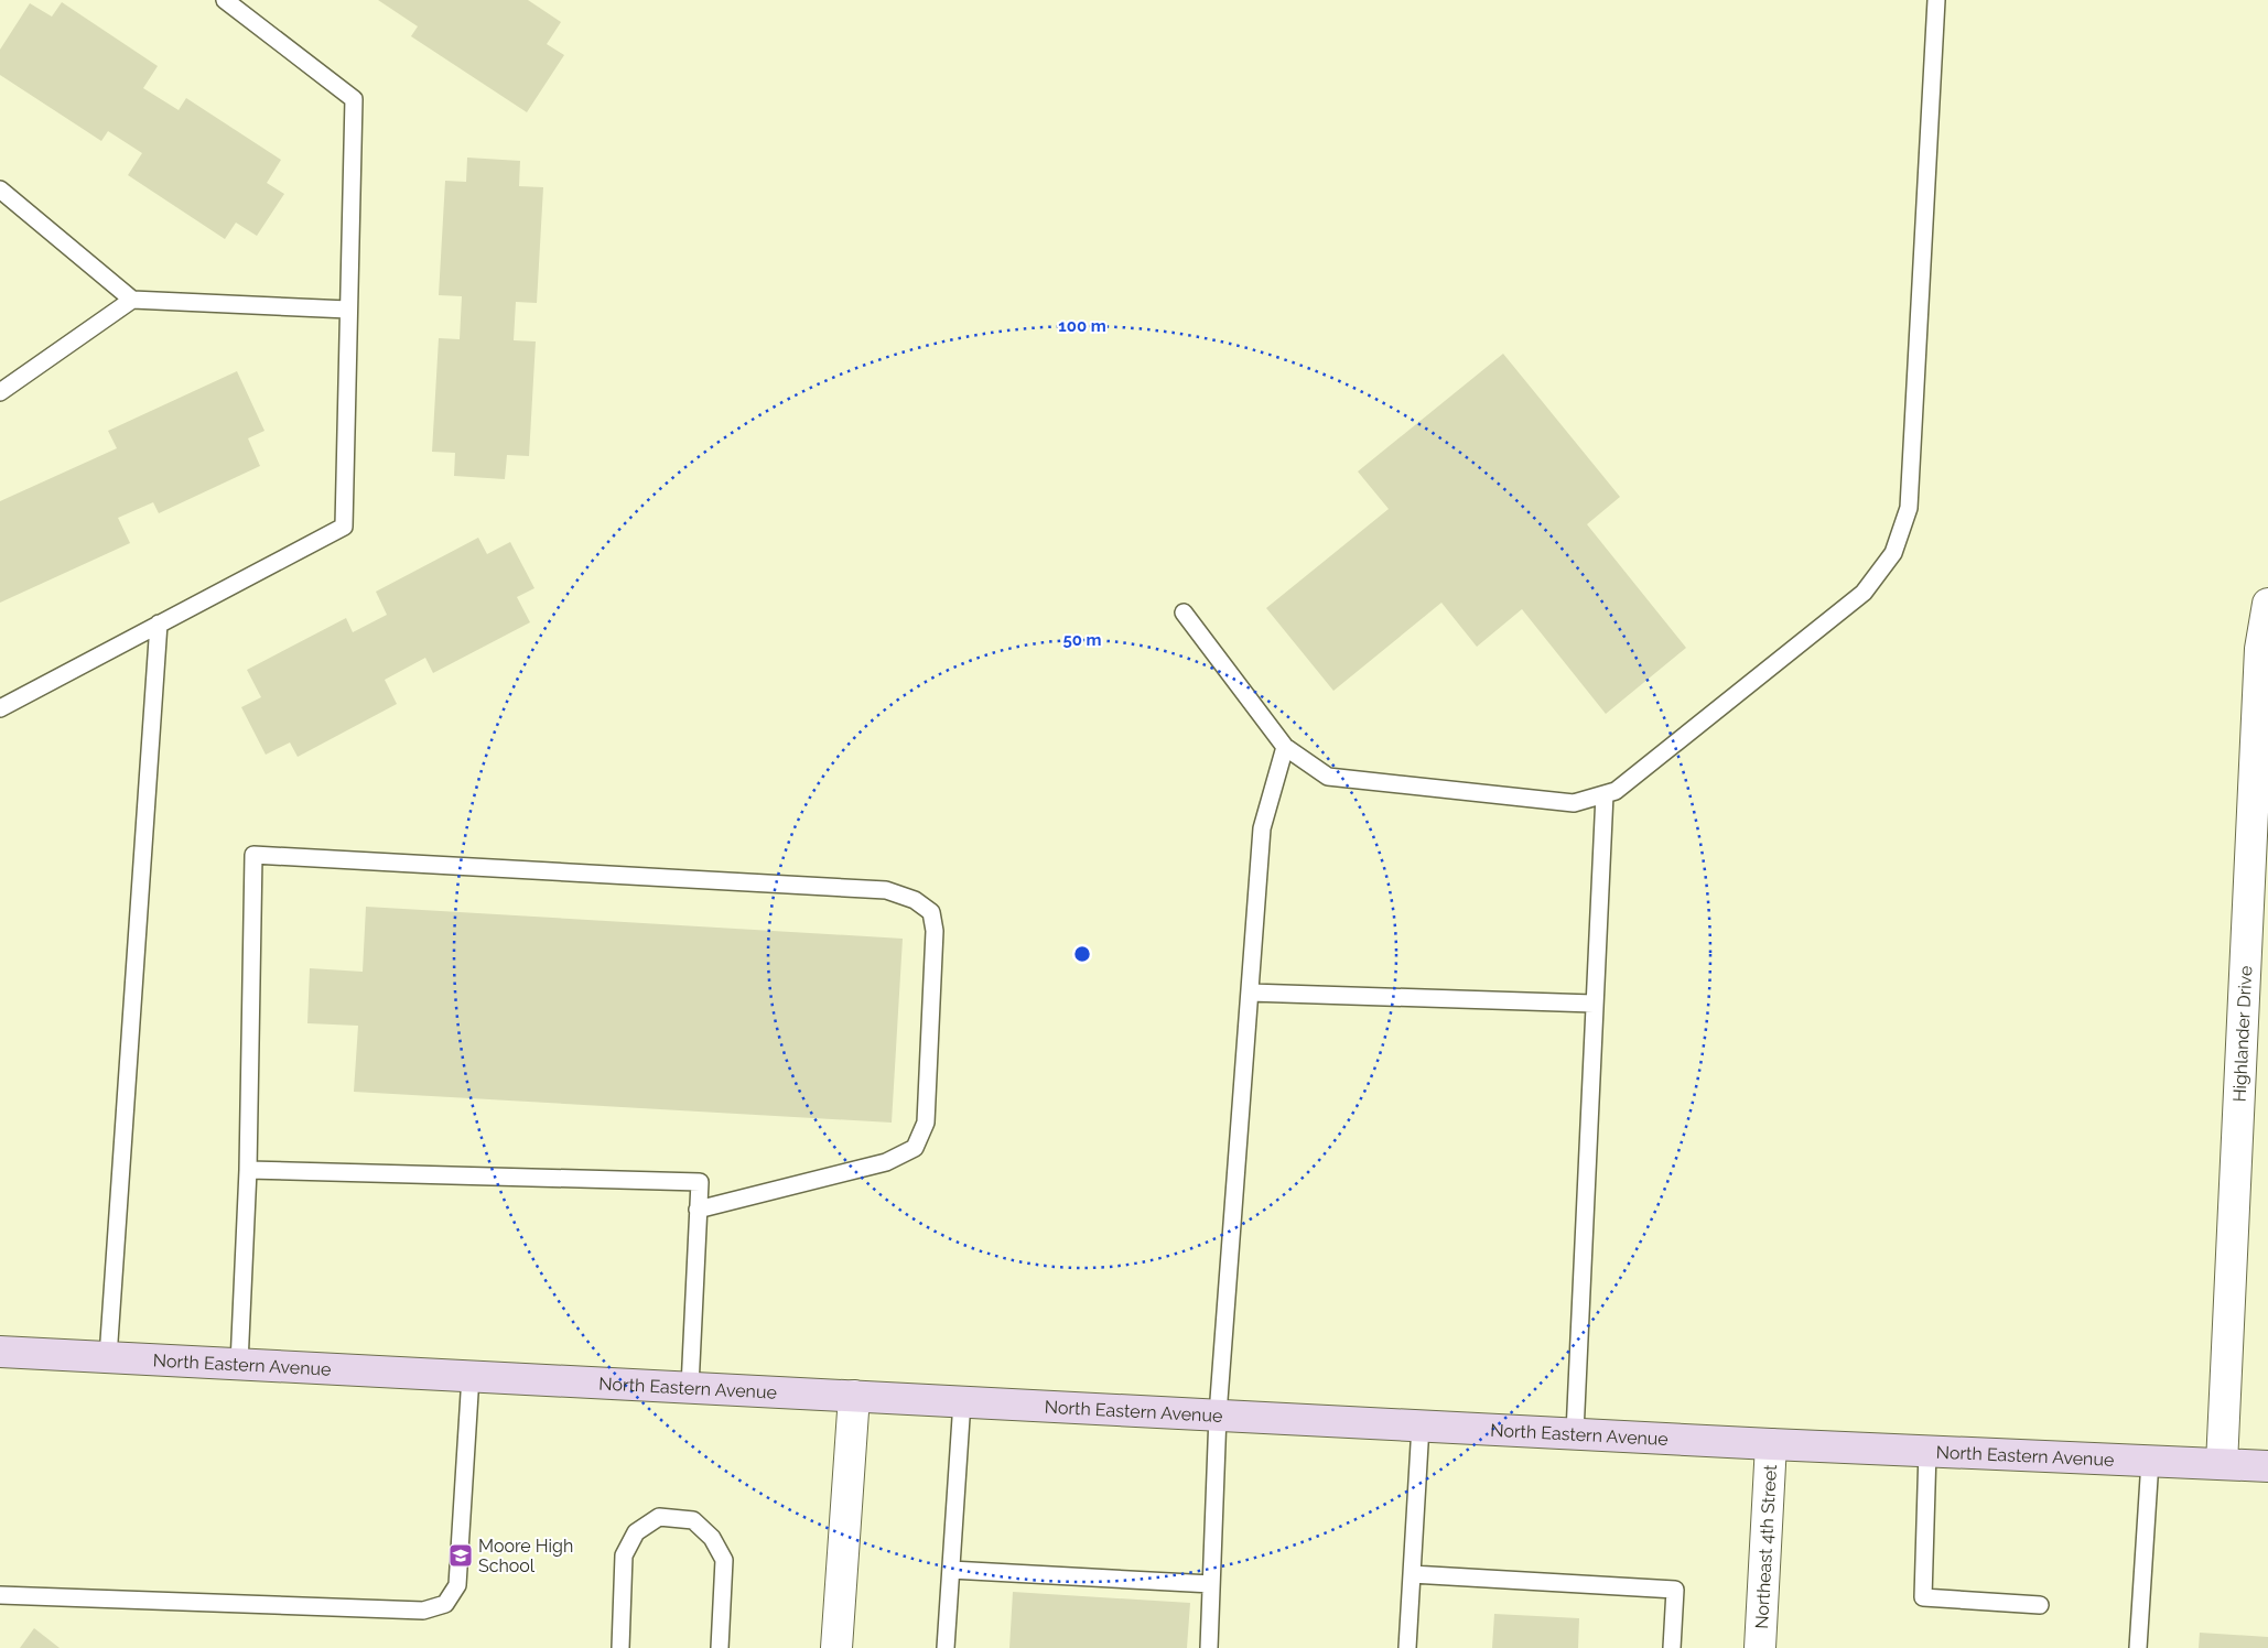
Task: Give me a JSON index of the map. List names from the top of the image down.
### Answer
{
  "streets": {
    "main road": ["North Eastern Avenue"],
    "street": ["Highlander Drive", "Northeast 4th Street"]
  },
  "crossings": [
    ["Highlander Drive", "North Eastern Avenue"],
    ["North Eastern Avenue", "Northeast 4th Street"]
  ],
  "places": {
    "school or university": ["Moore High School"]
  },
  "rings": ["100 m", "50 m"]
}
